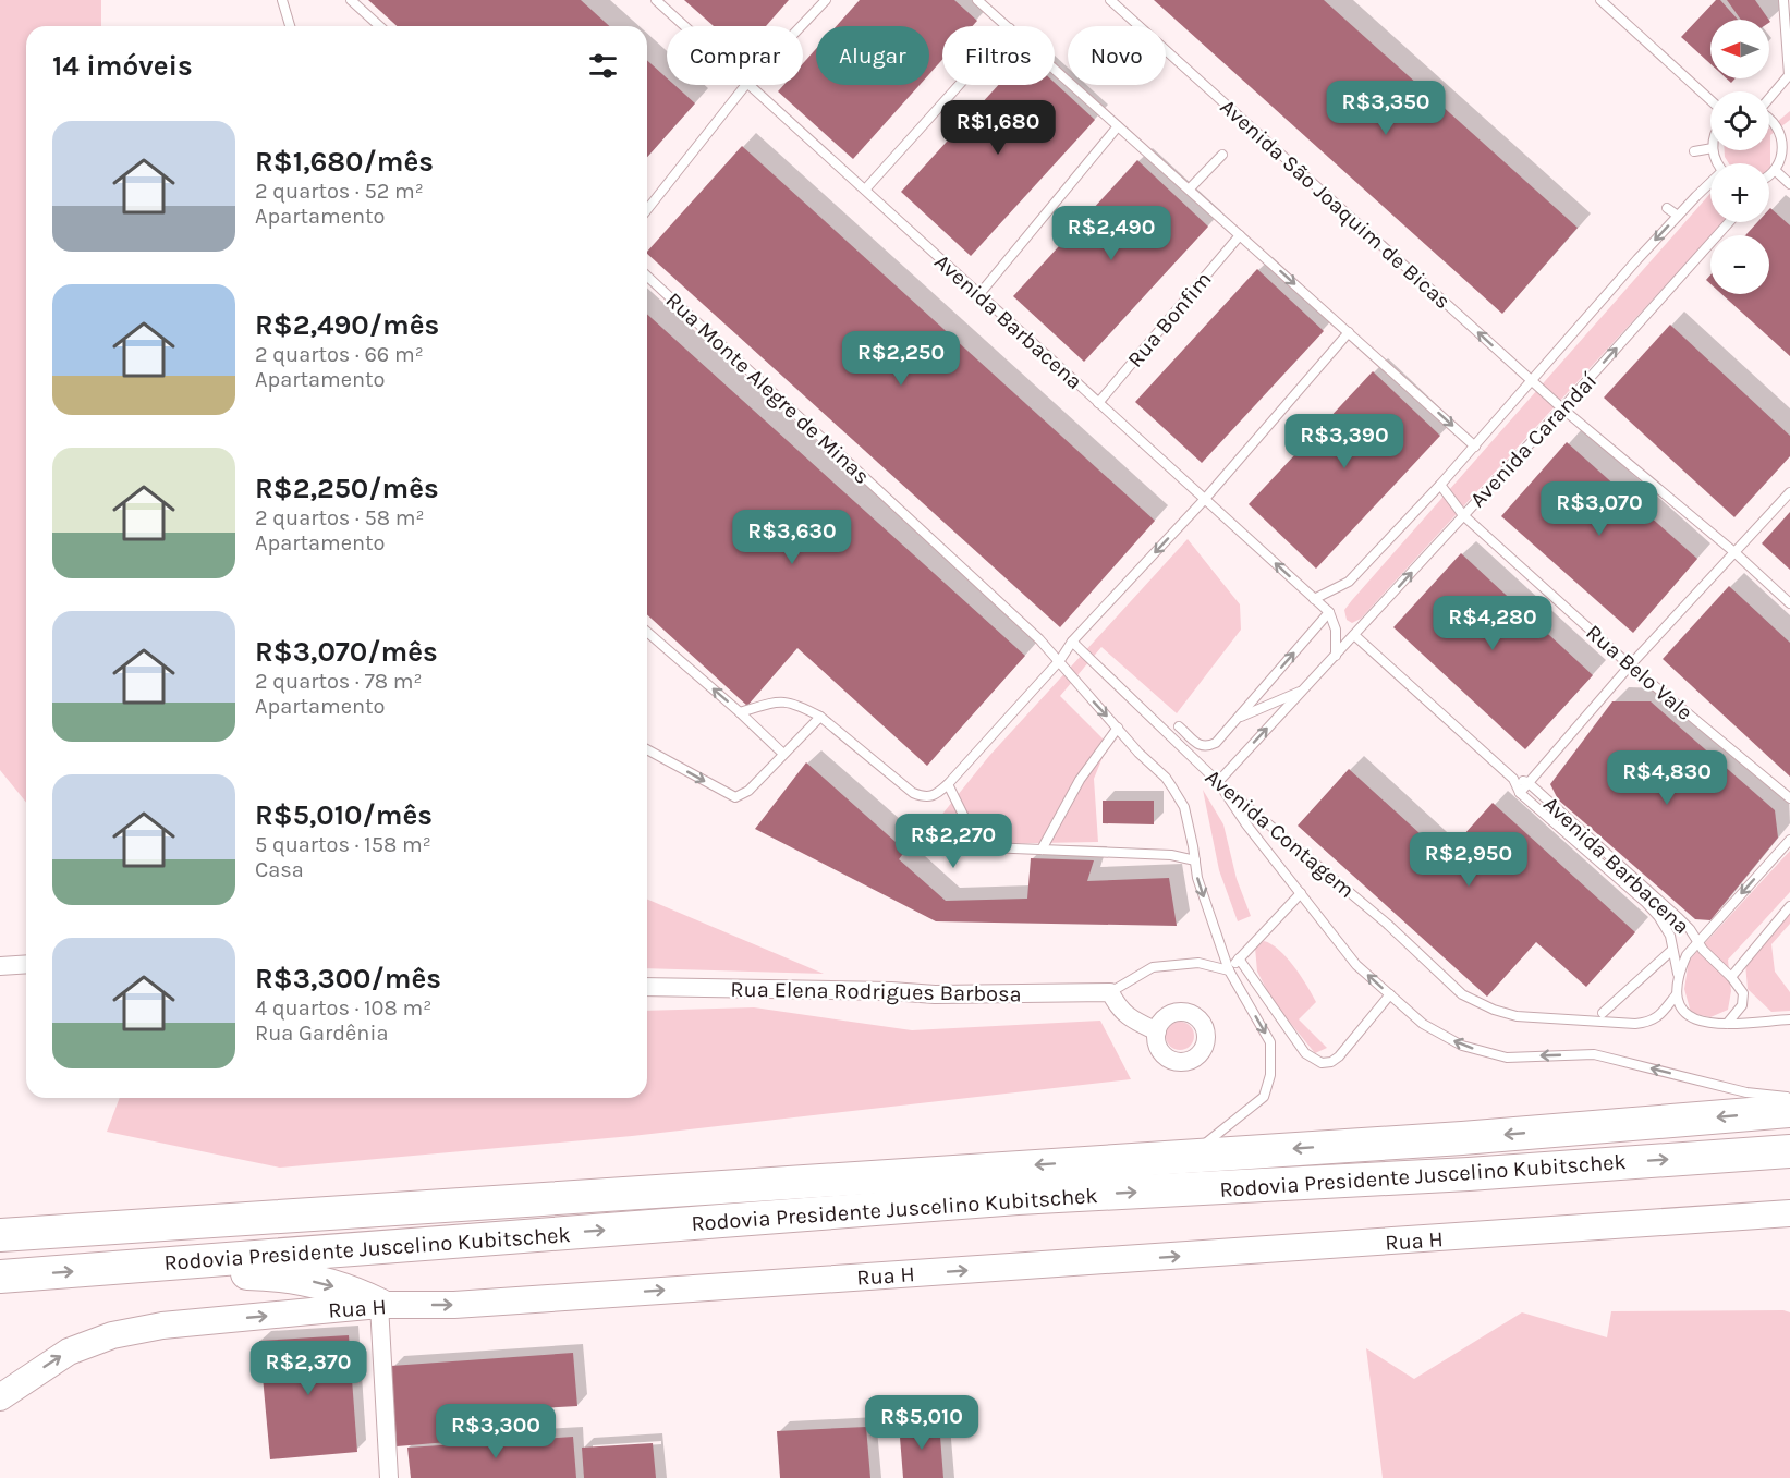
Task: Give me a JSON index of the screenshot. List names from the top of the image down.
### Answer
{
  "streets": {
    "highway": ["Rodovia Presidente Juscelino Kubitschek"],
    "main road": ["Rua H"],
    "street": ["Rua Elena Rodrigues Barbosa"],
    "lane": [
      "Avenida São Joaquim de Bicas",
      "Rua Bonfim",
      "Avenida Barbacena",
      "Rua Monte Alegre de Minas",
      "Avenida Carandaí",
      "Rua Belo Vale",
      "Avenida Contagem"
    ]
  },
  "crossings": [
    ["Avenida São Joaquim de Bicas", "Avenida Carandaí"],
    ["Rua Bonfim", "Avenida Barbacena"],
    ["Avenida Barbacena", "Avenida Carandaí"],
    ["Rua Monte Alegre de Minas", "Rua Elena Rodrigues Barbosa"],
    ["Avenida Carandaí", "Rua Belo Vale"],
    ["Avenida Carandaí", "Avenida Contagem"]
  ],
  "one_way": ["Avenida São Joaquim de Bicas", "Rua H"],
  "north": "left",
  "page": {
    "map_buttons": ["+", "−"],
    "chip": [
      "Comprar",
      "Alugar",
      "Filtros",
      "Novo"
    ],
    "heading": "14 imóveis",
    "price": [
      "R$3,350",
      "R$1,680",
      "R$2,490",
      "R$2,250",
      "R$3,390",
      "R$3,070",
      "R$3,630",
      "R$4,280",
      "R$4,830",
      "R$2,270",
      "R$2,950",
      "R$2,370",
      "R$5,010",
      "R$3,300"
    ],
    "list": [
      {
        "name": "R$1,680/mês",
        "note": "2 quartos · 52 m² · Apartamento"
      },
      {
        "name": "R$2,490/mês",
        "note": "2 quartos · 66 m² · Apartamento"
      },
      {
        "name": "R$2,250/mês",
        "note": "2 quartos · 58 m² · Apartamento"
      },
      {
        "name": "R$3,070/mês",
        "note": "2 quartos · 78 m² · Apartamento"
      },
      {
        "name": "R$5,010/mês",
        "note": "5 quartos · 158 m² · Casa"
      },
      {
        "name": "R$3,300/mês",
        "note": "4 quartos · 108 m² · Rua Gardênia"
      }
    ]
  }
}
